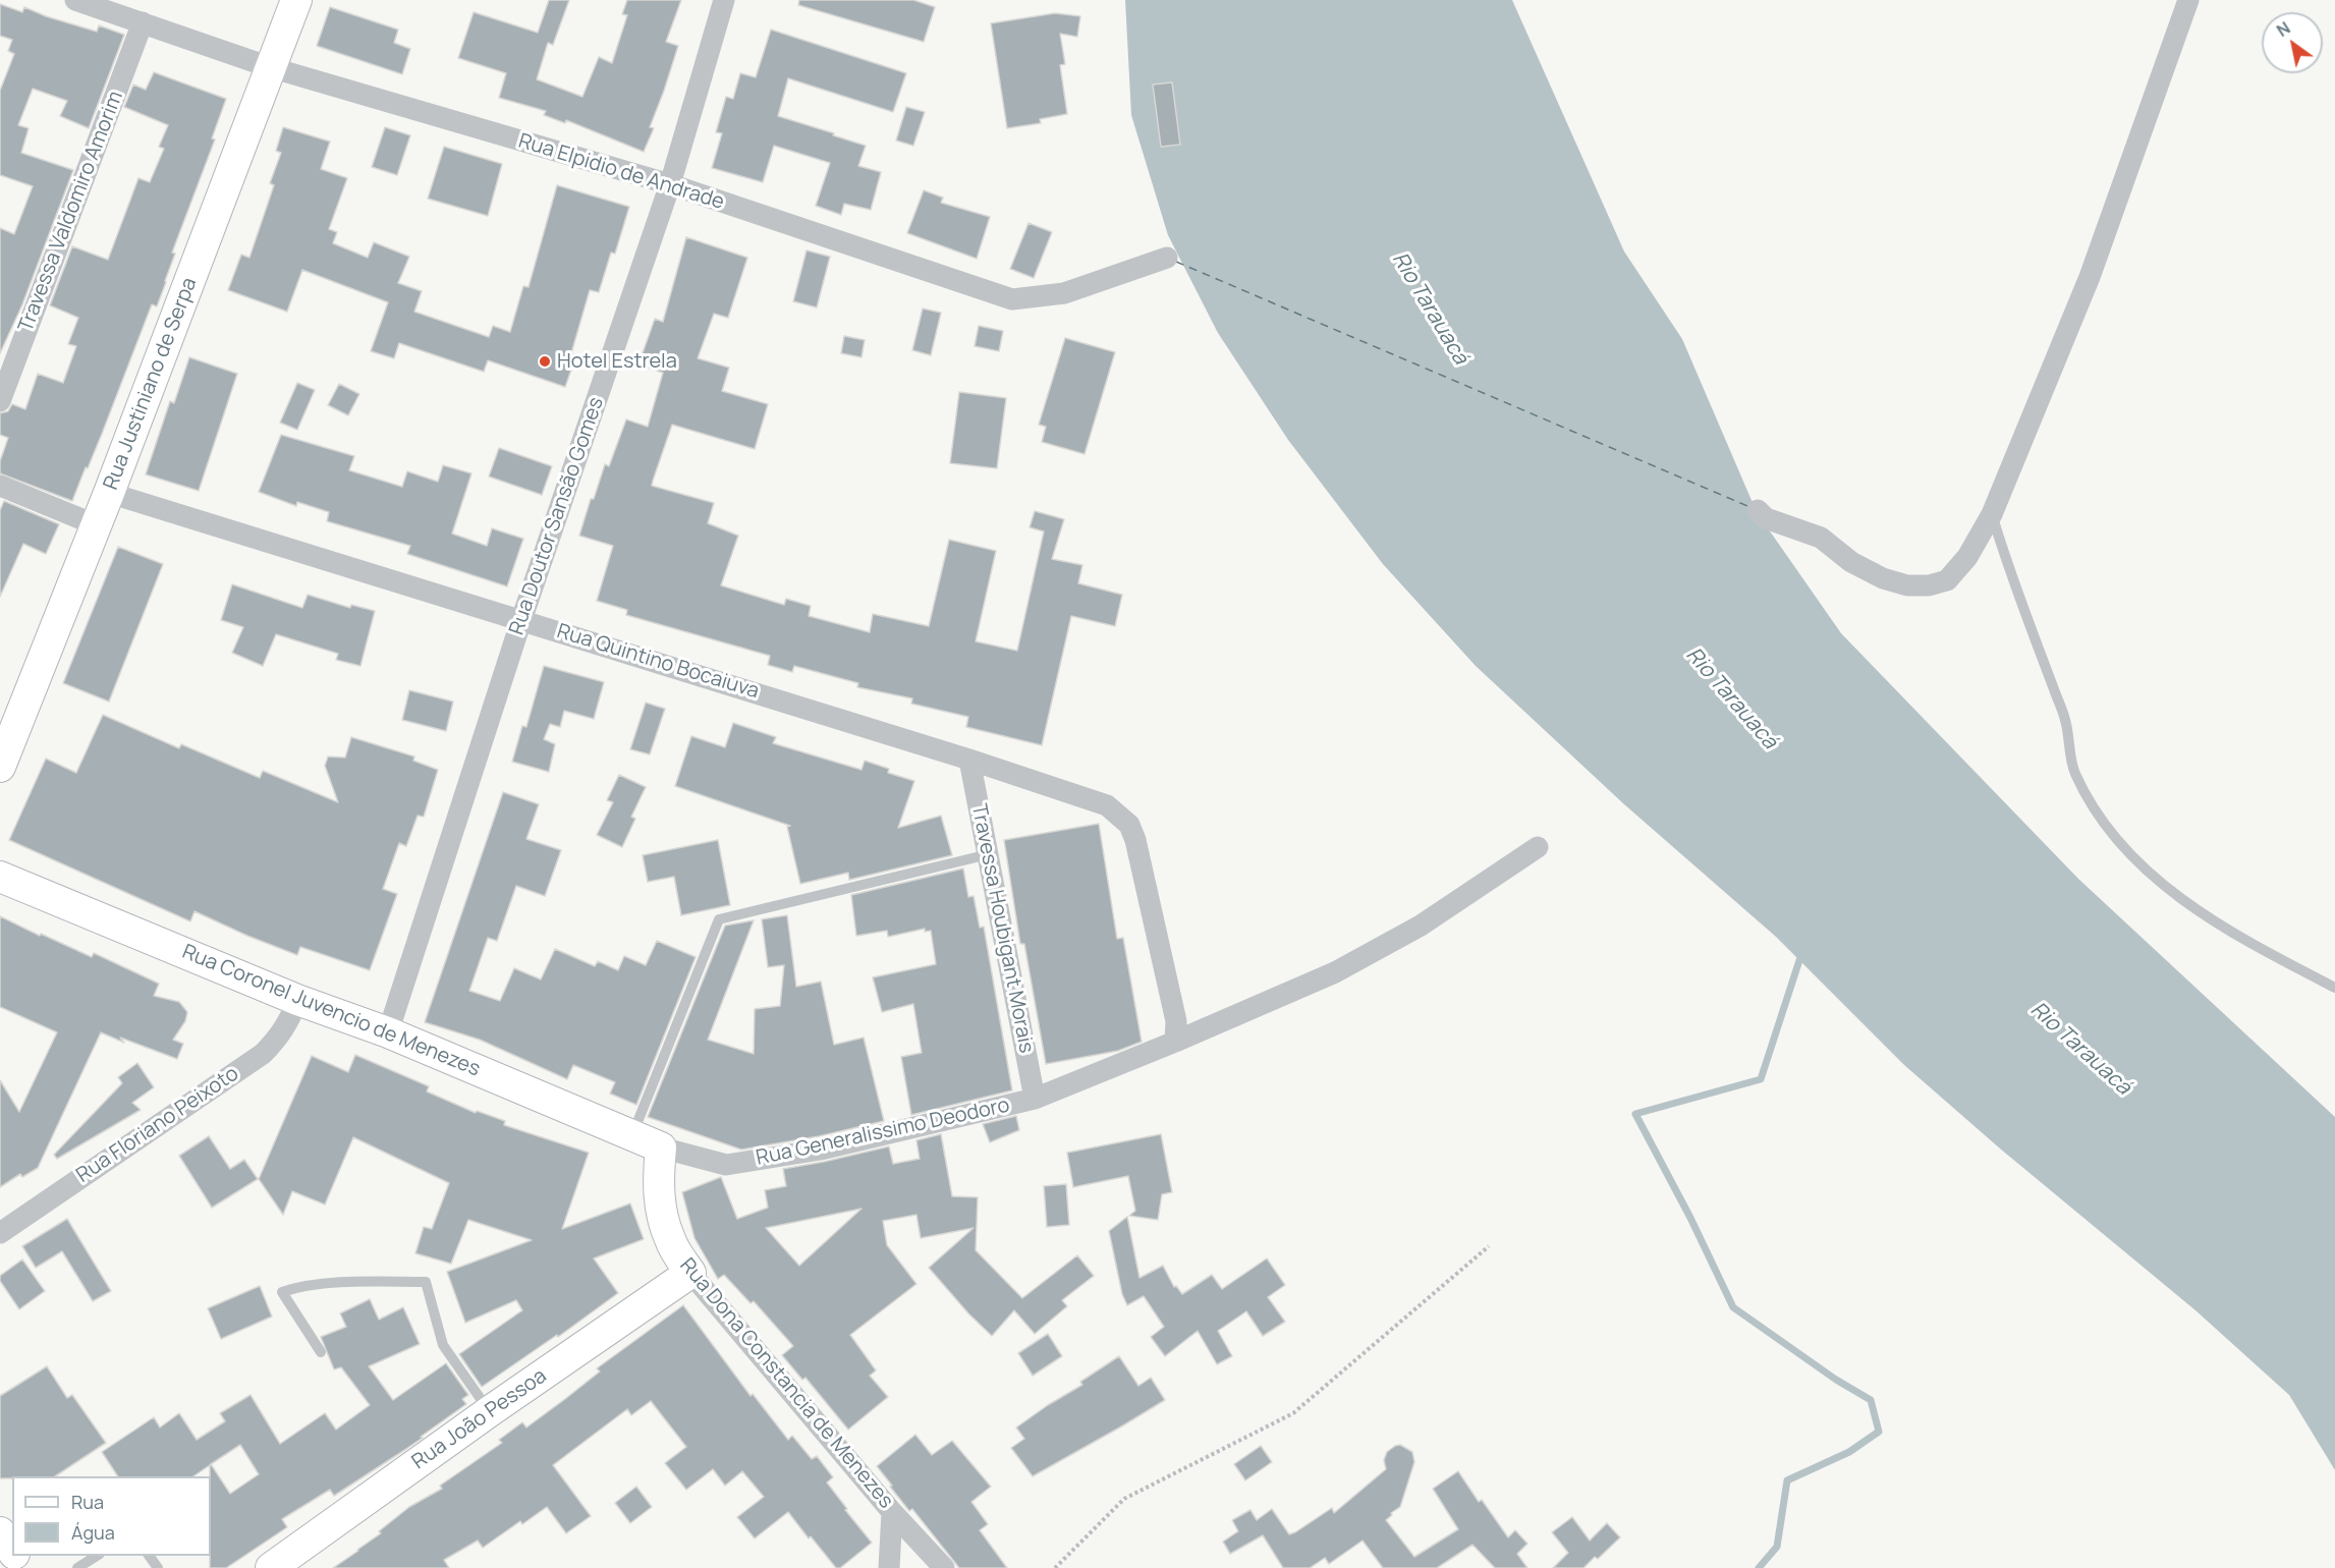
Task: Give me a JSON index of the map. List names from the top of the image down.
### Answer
{
  "streets": {
    "street": [
      "Rua Elpidio de Andrade",
      "Travessa Valdomiro Amorim",
      "Rua Justiniano de Serpa",
      "Rua Doutor Sansão Gomes",
      "Rua Quintino Bocaiuva",
      "Travessa Houbigant Morais",
      "Rua Coronel Juvencio de Menezes",
      "Rua Floriano Peixoto",
      "Rua Generalissimo Deodoro",
      "Rua Dona Constancia de Menezes",
      "Rua João Pessoa"
    ]
  },
  "crossings": [
    ["Rua Elpidio de Andrade", "Travessa Valdomiro Amorim"],
    ["Rua Elpidio de Andrade", "Rua Justiniano de Serpa"],
    ["Rua Elpidio de Andrade", "Rua Doutor Sansão Gomes"],
    ["Rua Justiniano de Serpa", "Rua Quintino Bocaiuva"],
    ["Rua Doutor Sansão Gomes", "Rua Quintino Bocaiuva"],
    ["Rua Doutor Sansão Gomes", "Rua Coronel Juvencio de Menezes"],
    ["Rua Quintino Bocaiuva", "Travessa Houbigant Morais"],
    ["Rua Quintino Bocaiuva", "Rua Generalissimo Deodoro"],
    ["Travessa Houbigant Morais", "Rua Generalissimo Deodoro"],
    ["Rua Coronel Juvencio de Menezes", "Rua Floriano Peixoto"],
    ["Rua Coronel Juvencio de Menezes", "Rua Generalissimo Deodoro"],
    ["Rua Coronel Juvencio de Menezes", "Rua Dona Constancia de Menezes"],
    ["Rua Generalissimo Deodoro", "Rua Dona Constancia de Menezes"],
    ["Rua Dona Constancia de Menezes", "Rua João Pessoa"]
  ],
  "water": ["Rio Tarauacá"],
  "places": ["Hotel Estrela"],
  "legend": ["Rua", "Água"],
  "north": "top left"
}
